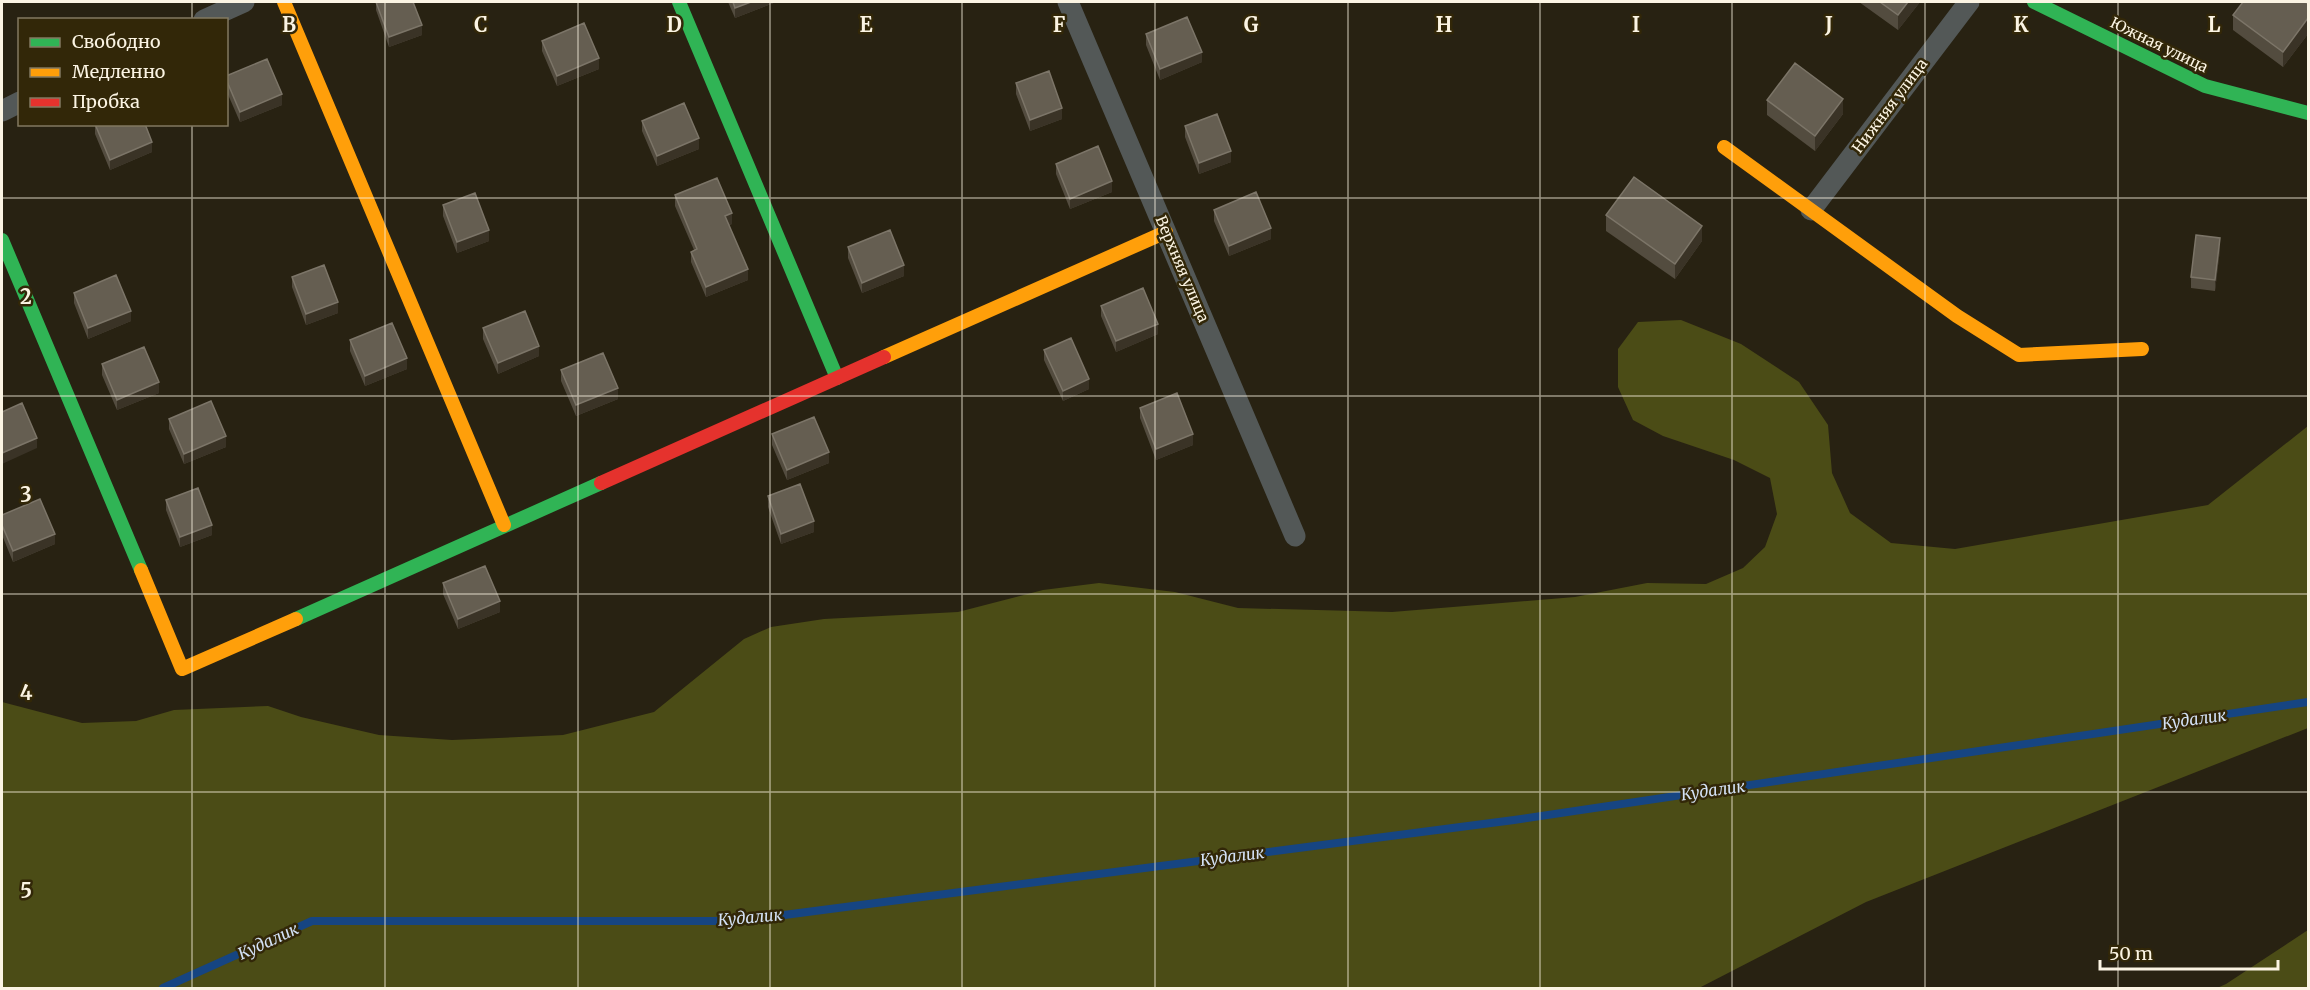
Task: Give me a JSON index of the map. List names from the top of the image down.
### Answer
{
  "streets": {
    "street": ["Южная улица", "Нижняя улица", "Верхняя улица"]
  },
  "water": ["Кудалик"],
  "legend": ["Свободно", "Медленно", "Пробка"],
  "scale_bar": "50 m",
  "grid": {
    "columns": [
      "B",
      "C",
      "D",
      "E",
      "F",
      "G",
      "H",
      "I",
      "J",
      "K",
      "L"
    ],
    "rows": [
      "2",
      "3",
      "4",
      "5"
    ]
  }
}
